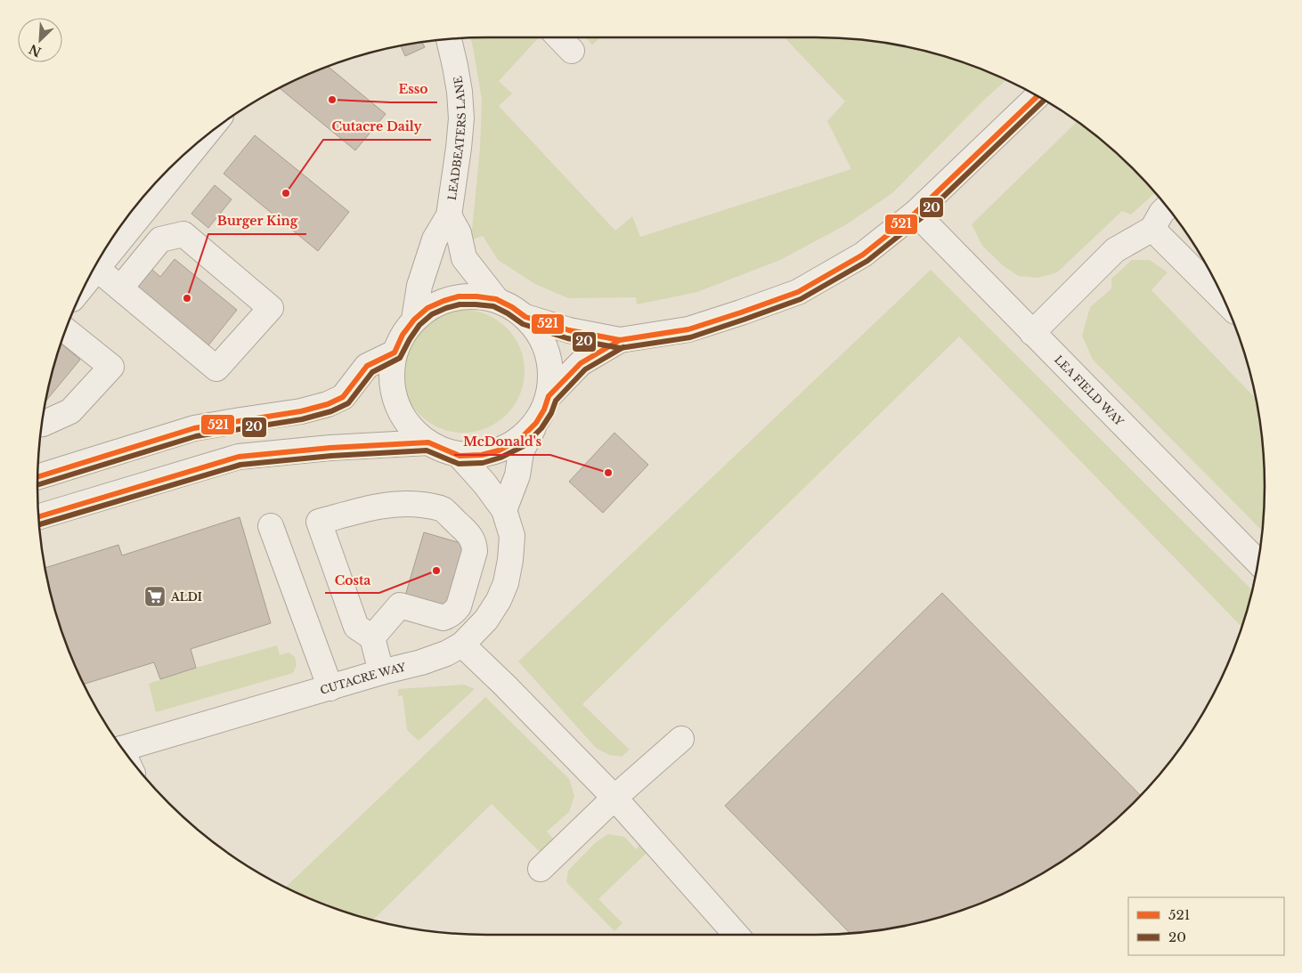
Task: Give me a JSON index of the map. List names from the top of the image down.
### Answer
{
  "streets": {
    "street": ["LEADBEATERS LANE", "LEA FIELD WAY", "CUTACRE WAY"]
  },
  "places": {
    "other": [
      "Esso",
      "Cutacre Daily",
      "Burger King",
      "McDonald's",
      "Costa"
    ],
    "supermarket": ["ALDI"]
  },
  "lines": ["transit line 521", "transit line 20"],
  "legend": ["521", "20"],
  "north": "bottom left"
}
